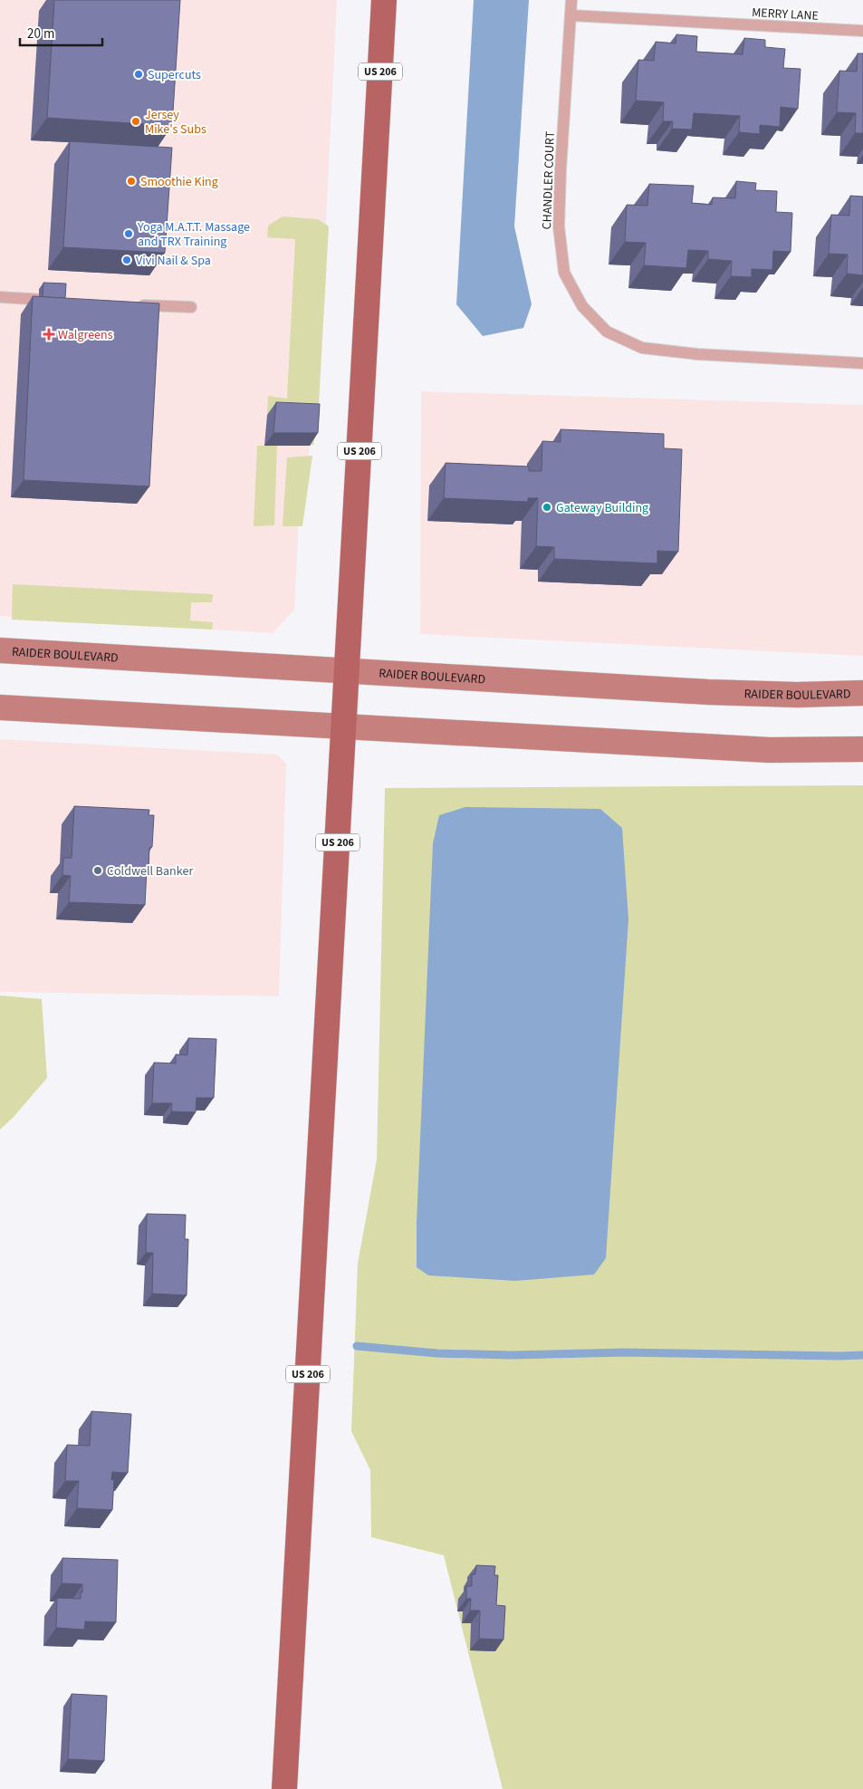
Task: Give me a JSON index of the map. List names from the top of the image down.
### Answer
{
  "streets": {
    "main road": ["US 206"],
    "street": ["RAIDER BOULEVARD"],
    "lane": ["MERRY LANE", "CHANDLER COURT"]
  },
  "crossings": [
    ["MERRY LANE", "CHANDLER COURT"],
    ["US 206", "RAIDER BOULEVARD"]
  ],
  "places": {
    "other": [
      "Supercuts",
      "Jersey Mike's Subs",
      "Smoothie King",
      "Yoga M.A.T.T. Massage and TRX Training",
      "Vivi Nail & Spa",
      "Gateway Building",
      "Coldwell Banker"
    ],
    "health": ["Walgreens"]
  },
  "scale_bar": "20 m"
}
